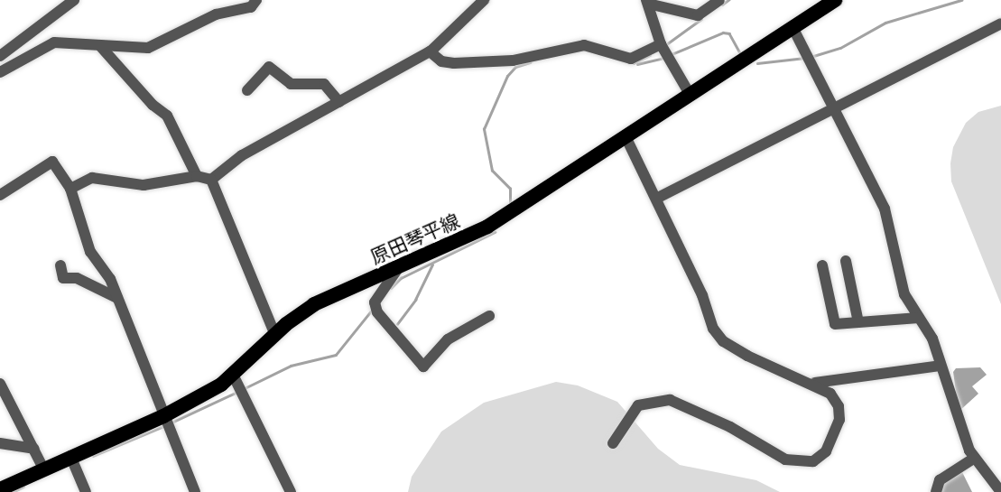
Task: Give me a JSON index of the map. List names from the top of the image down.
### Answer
{
  "streets": {
    "main road": ["原田琴平線"]
  }
}
